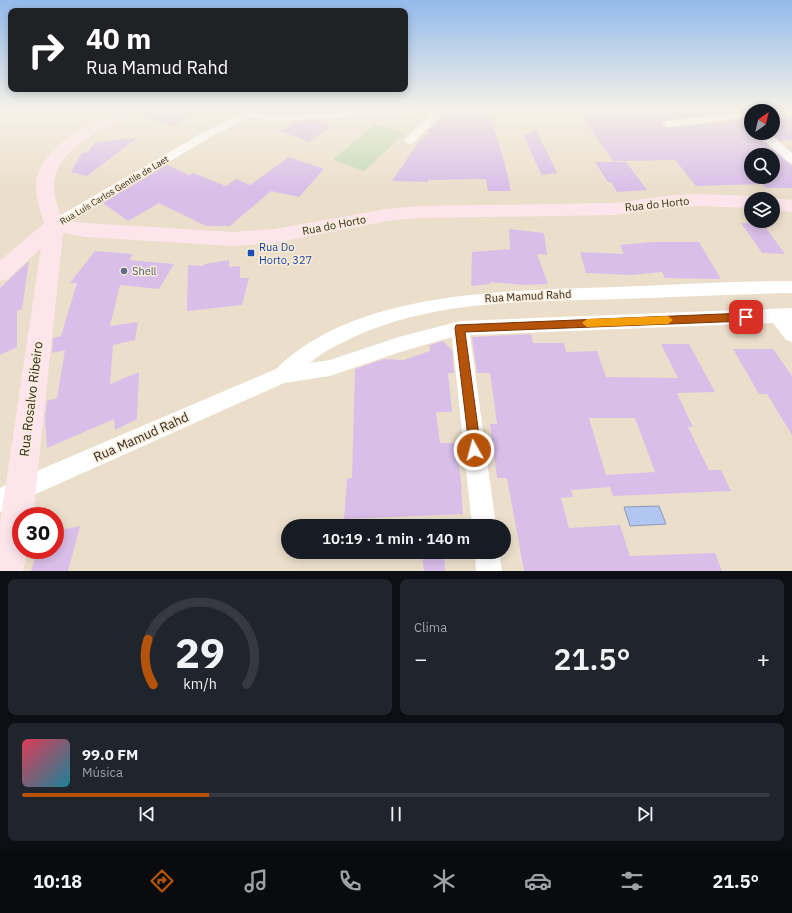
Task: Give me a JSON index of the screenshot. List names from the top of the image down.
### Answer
{
  "streets": {
    "main road": ["Rua Luís Carlos Gentile de Laet", "Rua do Horto", "Rua Rosalvo Ribeiro"],
    "street": ["Rua Mamud Rahd"]
  },
  "crossings": [
    ["Rua Luís Carlos Gentile de Laet", "Rua do Horto"],
    ["Rua Luís Carlos Gentile de Laet", "Rua Rosalvo Ribeiro"],
    ["Rua do Horto", "Rua Rosalvo Ribeiro"],
    ["Rua Mamud Rahd", "Rua Rosalvo Ribeiro"]
  ],
  "places": {
    "transit": ["Rua Do Horto, 327"],
    "other": ["Shell"]
  },
  "north": "top right",
  "page": {
    "turn": ["40 m", "Rua Mamud Rahd"],
    "limit": "30",
    "trip": "10:19 · 1 min · 140 m",
    "tile": "Clima",
    "heat": ["−", "21.5°", "+"],
    "song": ["99.0 FM", "Música"],
    "tabs": ["10:18", "21.5°"],
    "gauge": ["29", "km/h"]
  }
}
